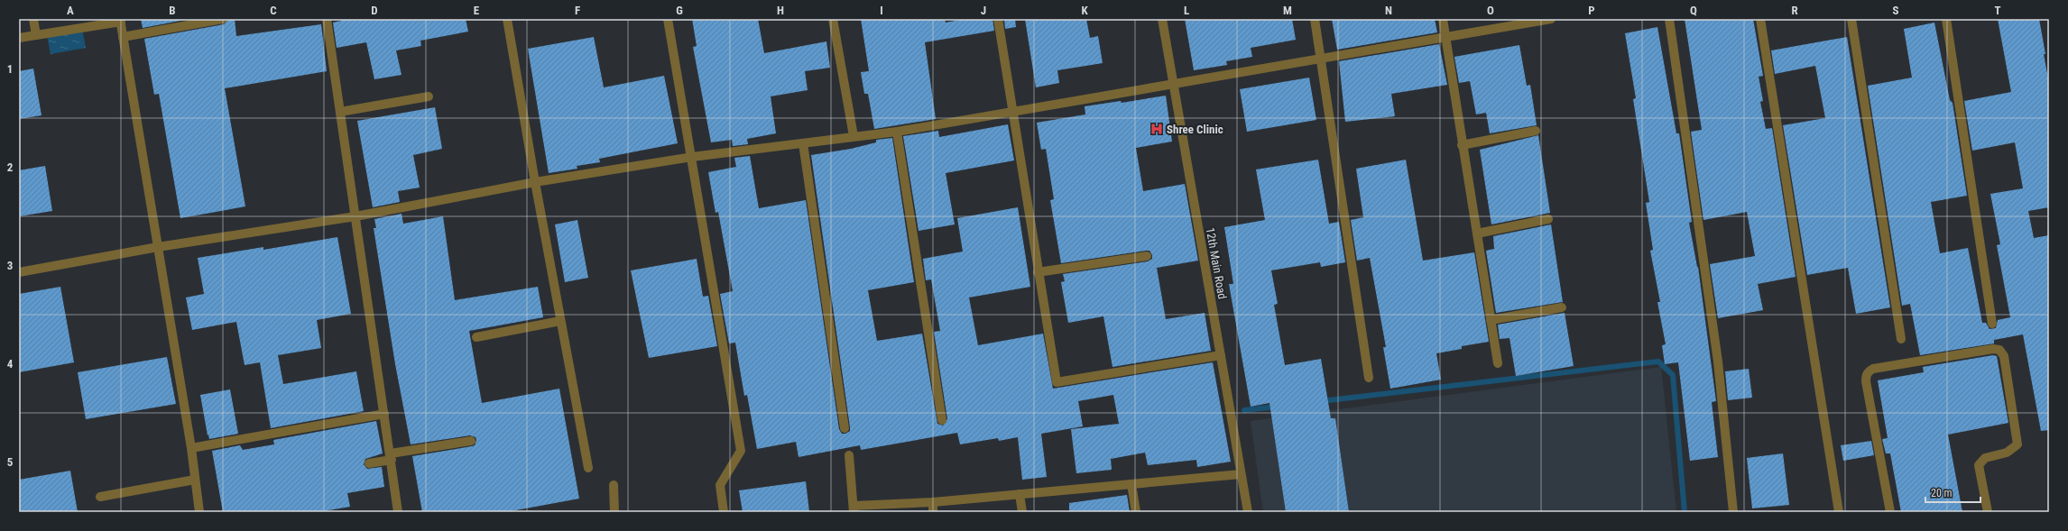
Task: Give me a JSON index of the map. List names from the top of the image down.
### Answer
{
  "streets": {
    "street": ["12th Main Road"]
  },
  "places": {
    "hospital": ["Shree Clinic"]
  },
  "scale_bar": "20 m",
  "grid": {
    "columns": [
      "A",
      "B",
      "C",
      "D",
      "E",
      "F",
      "G",
      "H",
      "I",
      "J",
      "K",
      "L",
      "M",
      "N",
      "O",
      "P",
      "Q",
      "R",
      "S",
      "T"
    ],
    "rows": [
      "1",
      "2",
      "3",
      "4",
      "5"
    ]
  }
}
